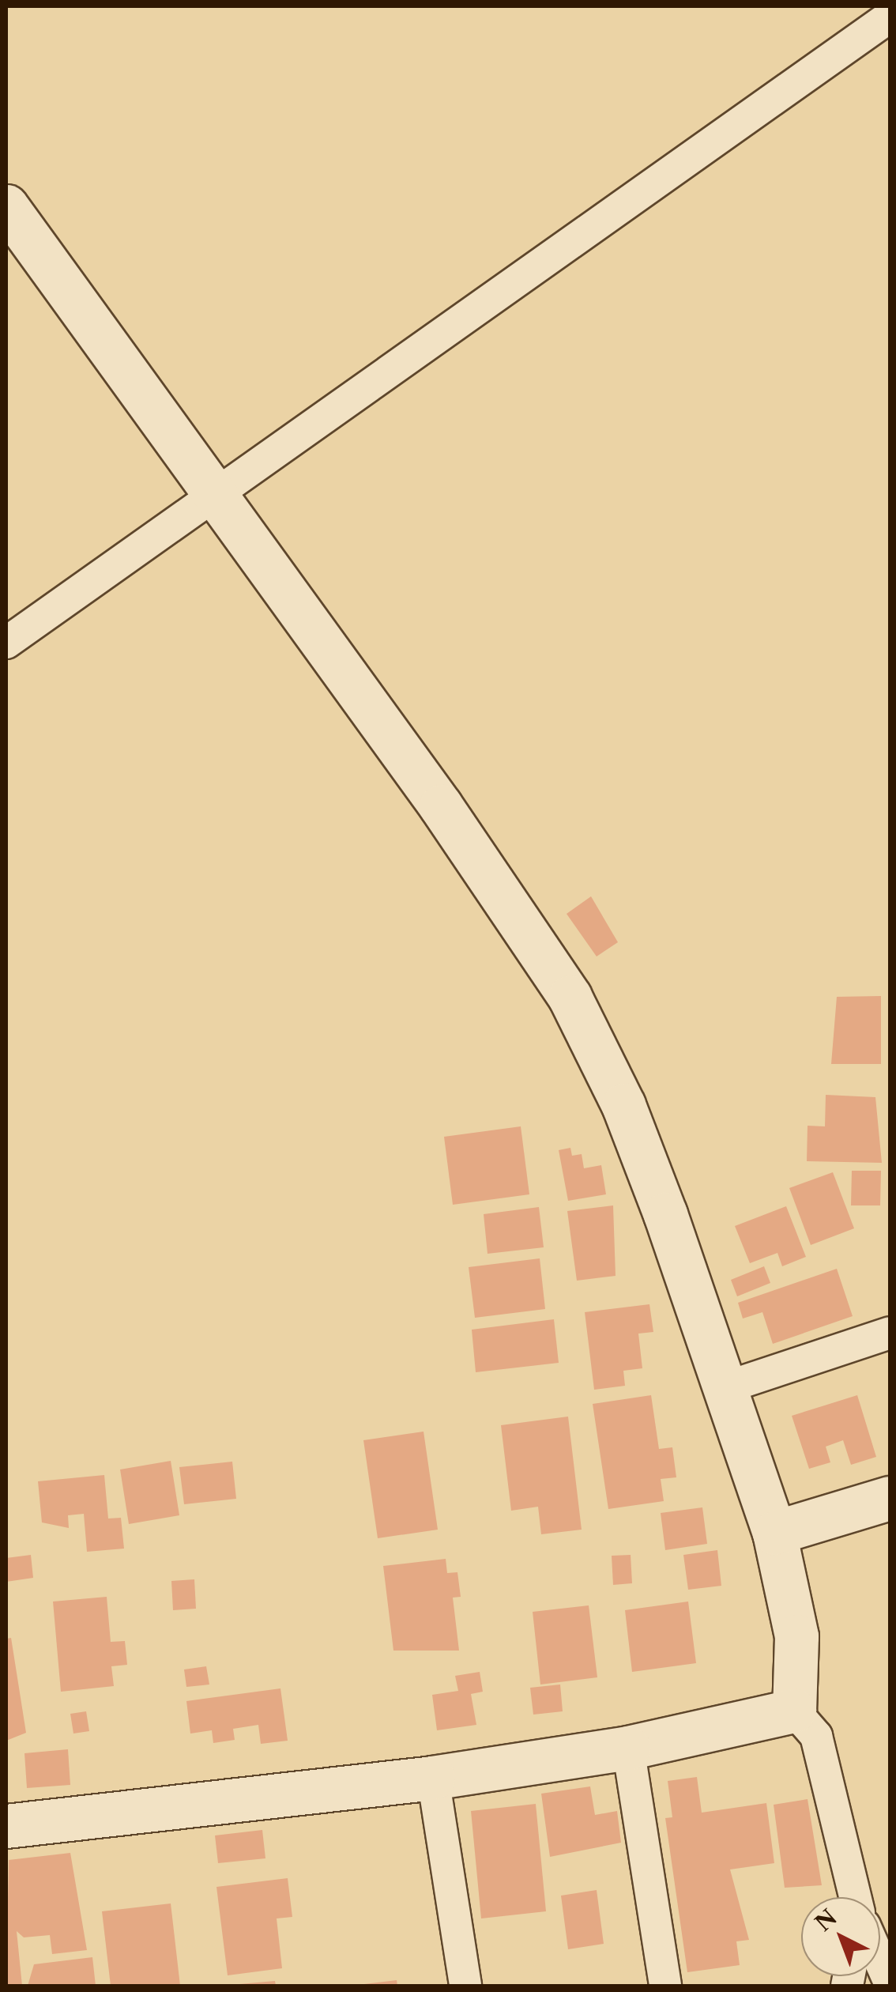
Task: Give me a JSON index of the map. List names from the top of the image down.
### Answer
{
  "north": "top left"
}
